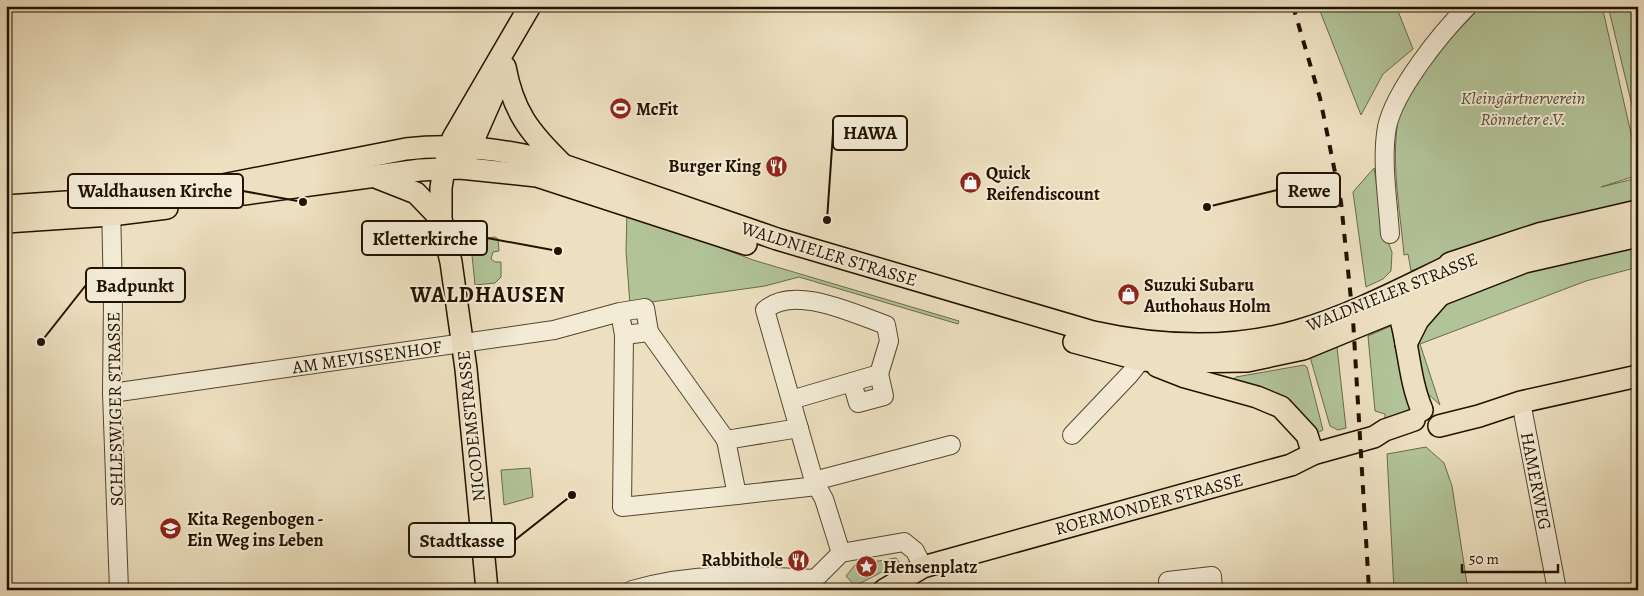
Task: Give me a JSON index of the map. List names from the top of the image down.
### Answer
{
  "streets": {
    "highway": ["WALDNIELER STRASSE"],
    "main road": ["NICODEMSTRASSE", "ROERMONDER STRASSE"],
    "street": ["AM MEVISSENHOF", "SCHLESWIGER STRASSE", "HAMERWEG"]
  },
  "crossings": [
    ["WALDNIELER STRASSE", "SCHLESWIGER STRASSE"],
    ["WALDNIELER STRASSE", "NICODEMSTRASSE"],
    ["AM MEVISSENHOF", "SCHLESWIGER STRASSE"],
    ["AM MEVISSENHOF", "NICODEMSTRASSE"],
    ["HAMERWEG", "ROERMONDER STRASSE"]
  ],
  "districts": ["WALDHAUSEN"],
  "parks": ["Kleingärtnerverein Rönneter e.V."],
  "places": {
    "sports": ["McFit"],
    "restaurant": ["Burger King", "Rabbithole"],
    "shop": ["Quick Reifendiscount", "Suzuki Subaru Authohaus Holm"],
    "other": [
      "Waldhausen Kirche",
      "Rewe",
      "HAWA",
      "Kletterkirche",
      "Badpunkt",
      "Stadtkasse"
    ],
    "school or university": ["Kita Regenbogen - Ein Weg ins Leben"],
    "place": ["Hensenplatz"]
  },
  "scale_bar": "50 m"
}
